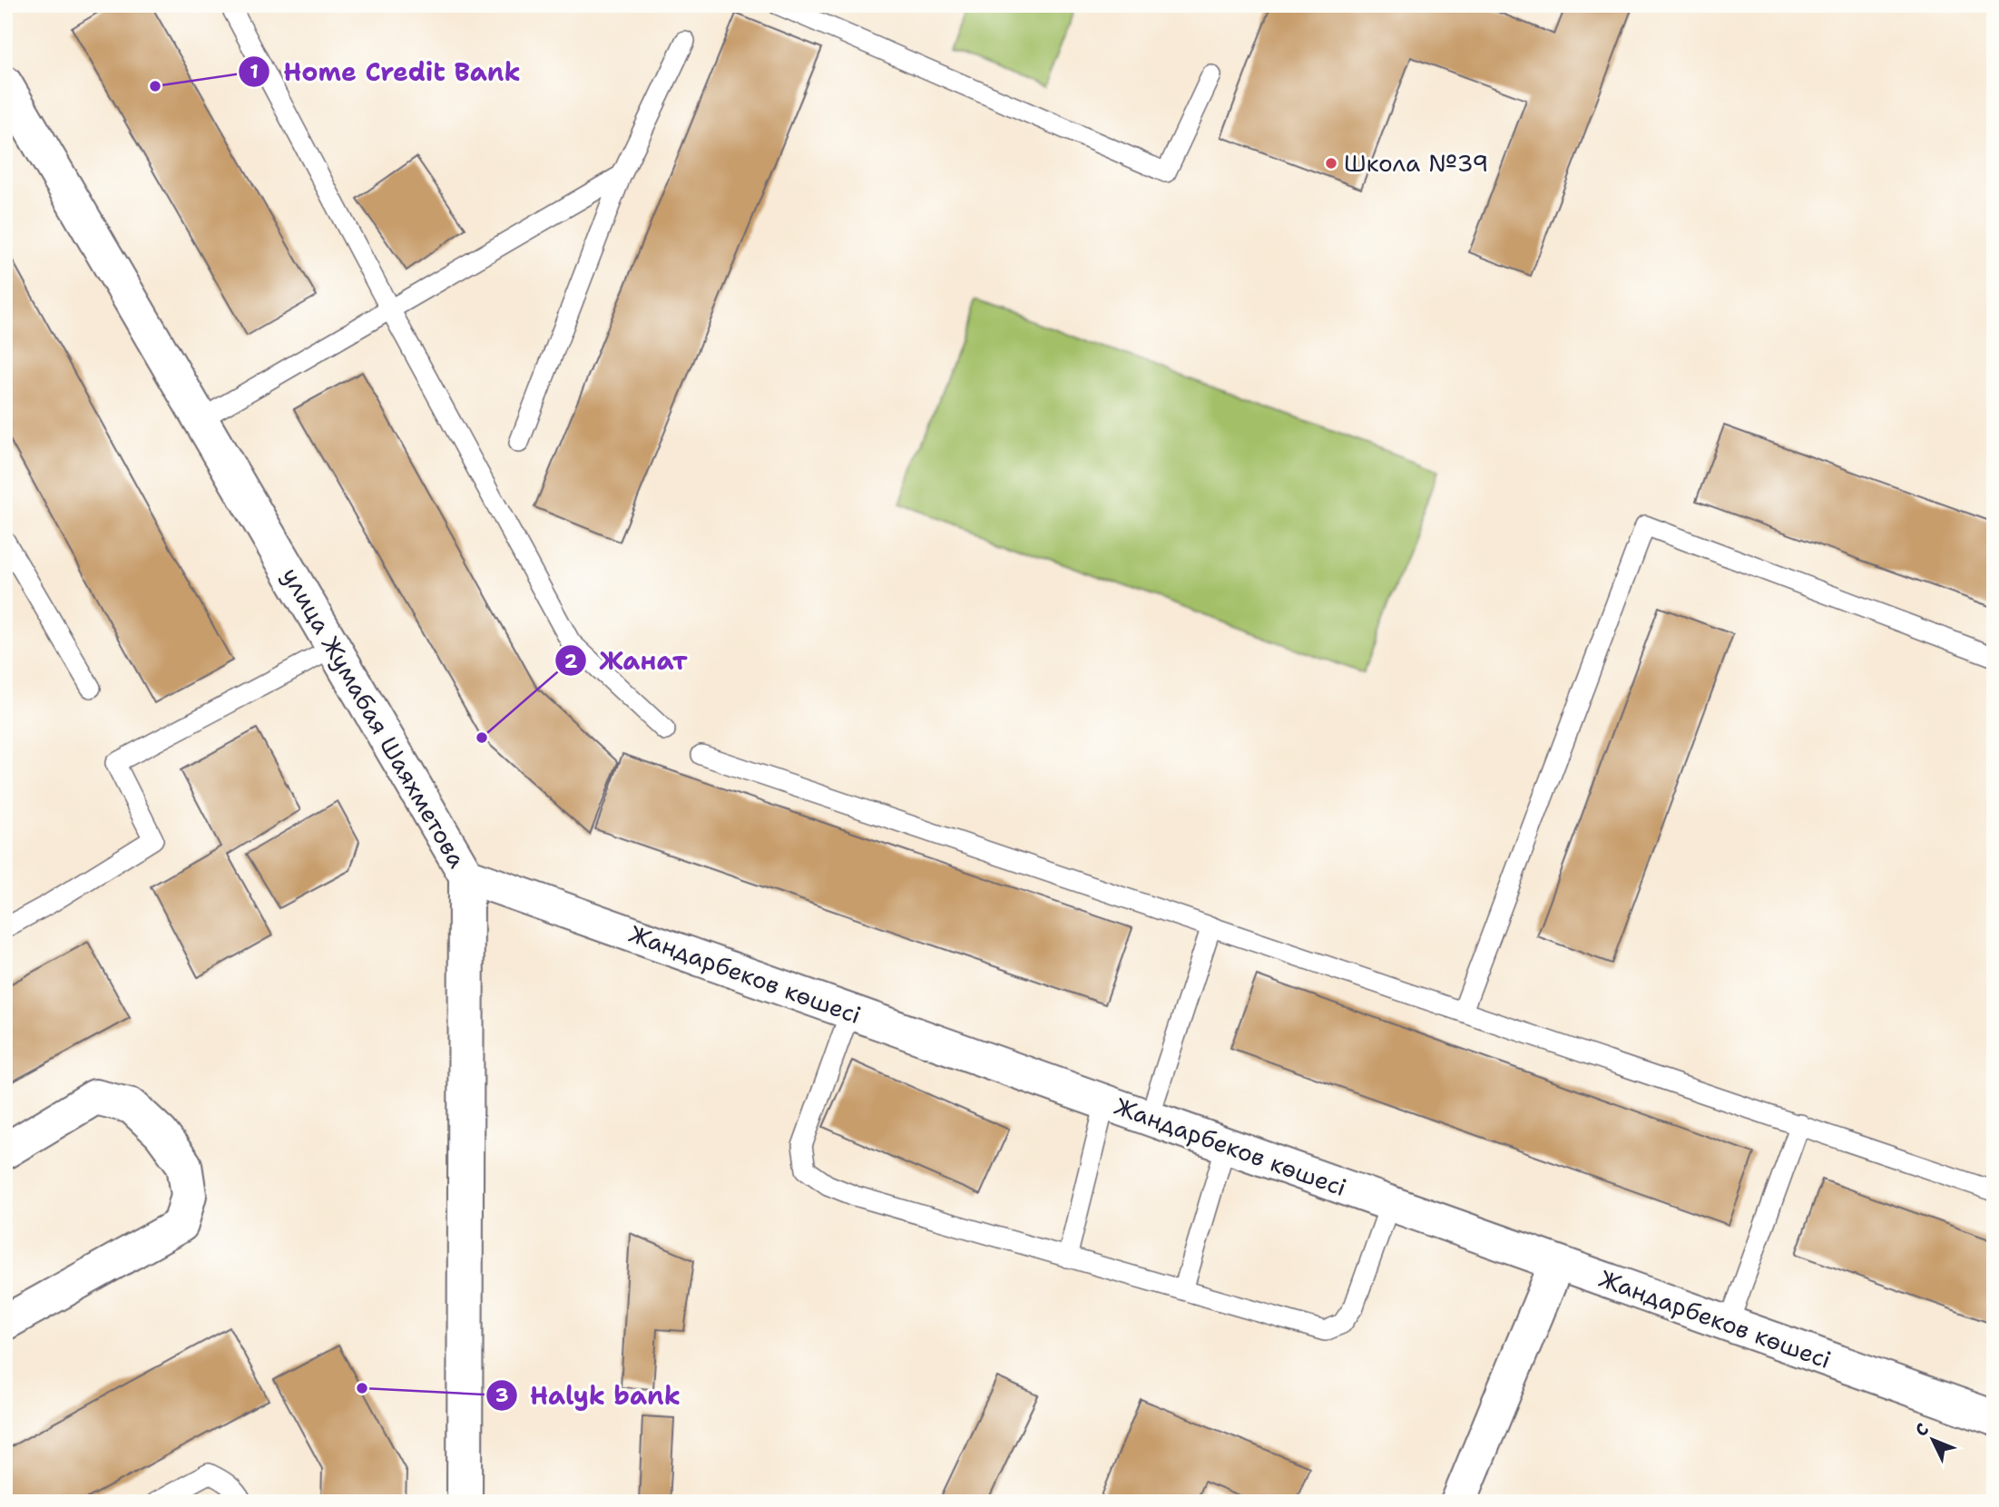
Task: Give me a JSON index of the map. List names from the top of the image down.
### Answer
{
  "streets": {
    "street": ["улица Жумабая Шаяхметова", "Жандарбеков көшесі"]
  },
  "crossings": [
    ["улица Жумабая Шаяхметова", "Жандарбеков көшесі"]
  ],
  "places": [
    "Home Credit Bank",
    "Школа №39",
    "Жанат",
    "Halyk bank"
  ],
  "north": "top left"
}
